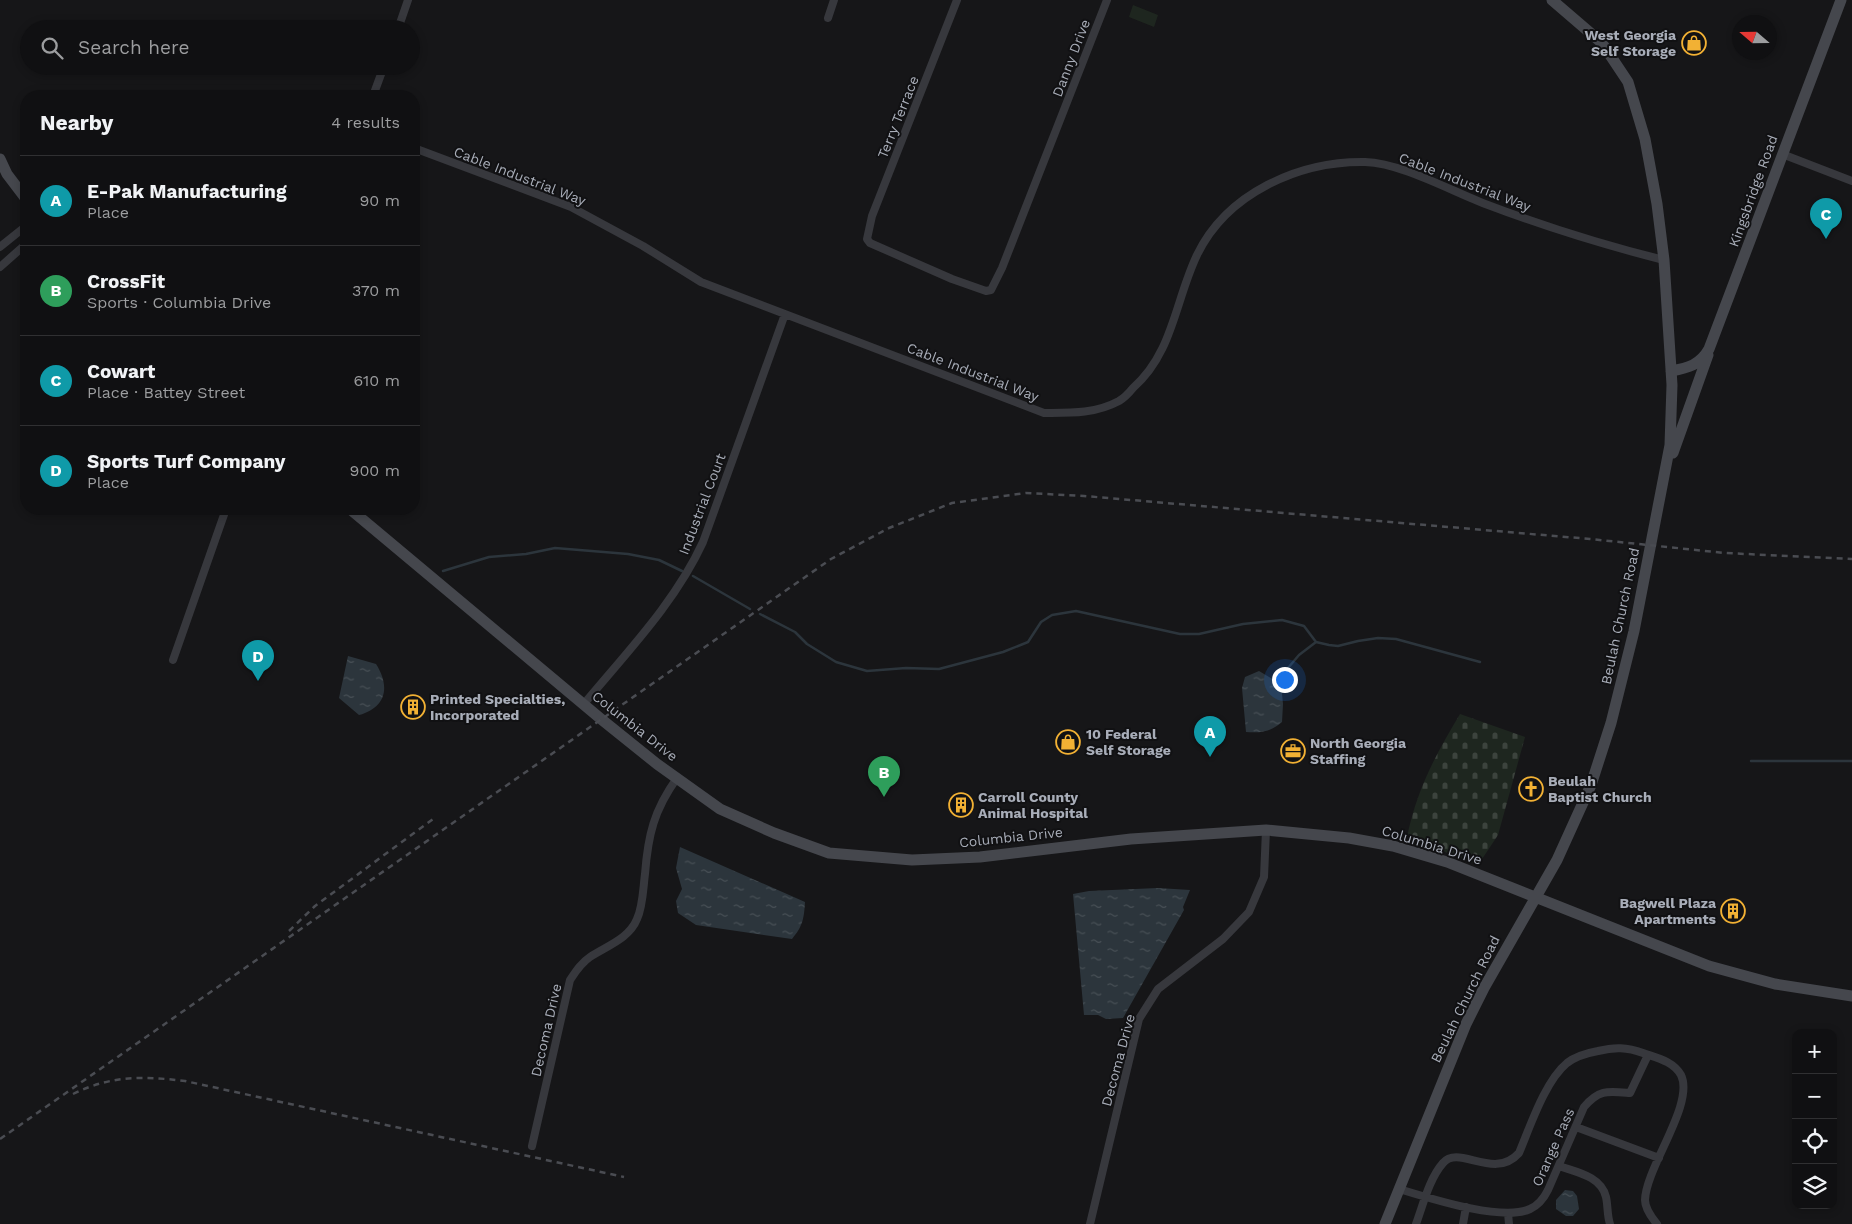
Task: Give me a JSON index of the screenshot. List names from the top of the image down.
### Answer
{
  "streets": {
    "street": [
      "Danny Drive",
      "Terry Terrace",
      "Cable Industrial Way",
      "Kingsbridge Road",
      "Industrial Court",
      "Beulah Church Road",
      "Columbia Drive",
      "Decoma Drive",
      "Orange Pass"
    ]
  },
  "crossings": [
    ["Danny Drive", "Terry Terrace"],
    ["Cable Industrial Way", "Industrial Court"],
    ["Cable Industrial Way", "Beulah Church Road"],
    ["Kingsbridge Road", "Beulah Church Road"],
    ["Industrial Court", "Columbia Drive"],
    ["Beulah Church Road", "Columbia Drive"],
    ["Beulah Church Road", "Orange Pass"],
    ["Columbia Drive", "Decoma Drive"]
  ],
  "places": {
    "shop": ["West Georgia Self Storage", "10 Federal Self Storage"],
    "building": ["Printed Specialties, Incorporated", "Carroll County Animal Hospital", "Bagwell Plaza Apartments"],
    "office": ["North Georgia Staffing"],
    "church": ["Beulah Baptist Church"]
  },
  "north": "left",
  "page": {
    "search": "Search here",
    "heading": ["Nearby", "4 results"],
    "list": [
      {
        "mark": "A",
        "name": "E-Pak Manufacturing",
        "note": "Place",
        "value": "90 m"
      },
      {
        "mark": "B",
        "name": "CrossFit",
        "note": "Sports · Columbia Drive",
        "value": "370 m"
      },
      {
        "mark": "C",
        "name": "Cowart",
        "note": "Place · Battey Street",
        "value": "610 m"
      },
      {
        "mark": "D",
        "name": "Sports Turf Company",
        "note": "Place",
        "value": "900 m"
      }
    ],
    "pins": [
      "C",
      "D",
      "A",
      "B"
    ],
    "map_buttons": ["+", "−"]
  }
}
